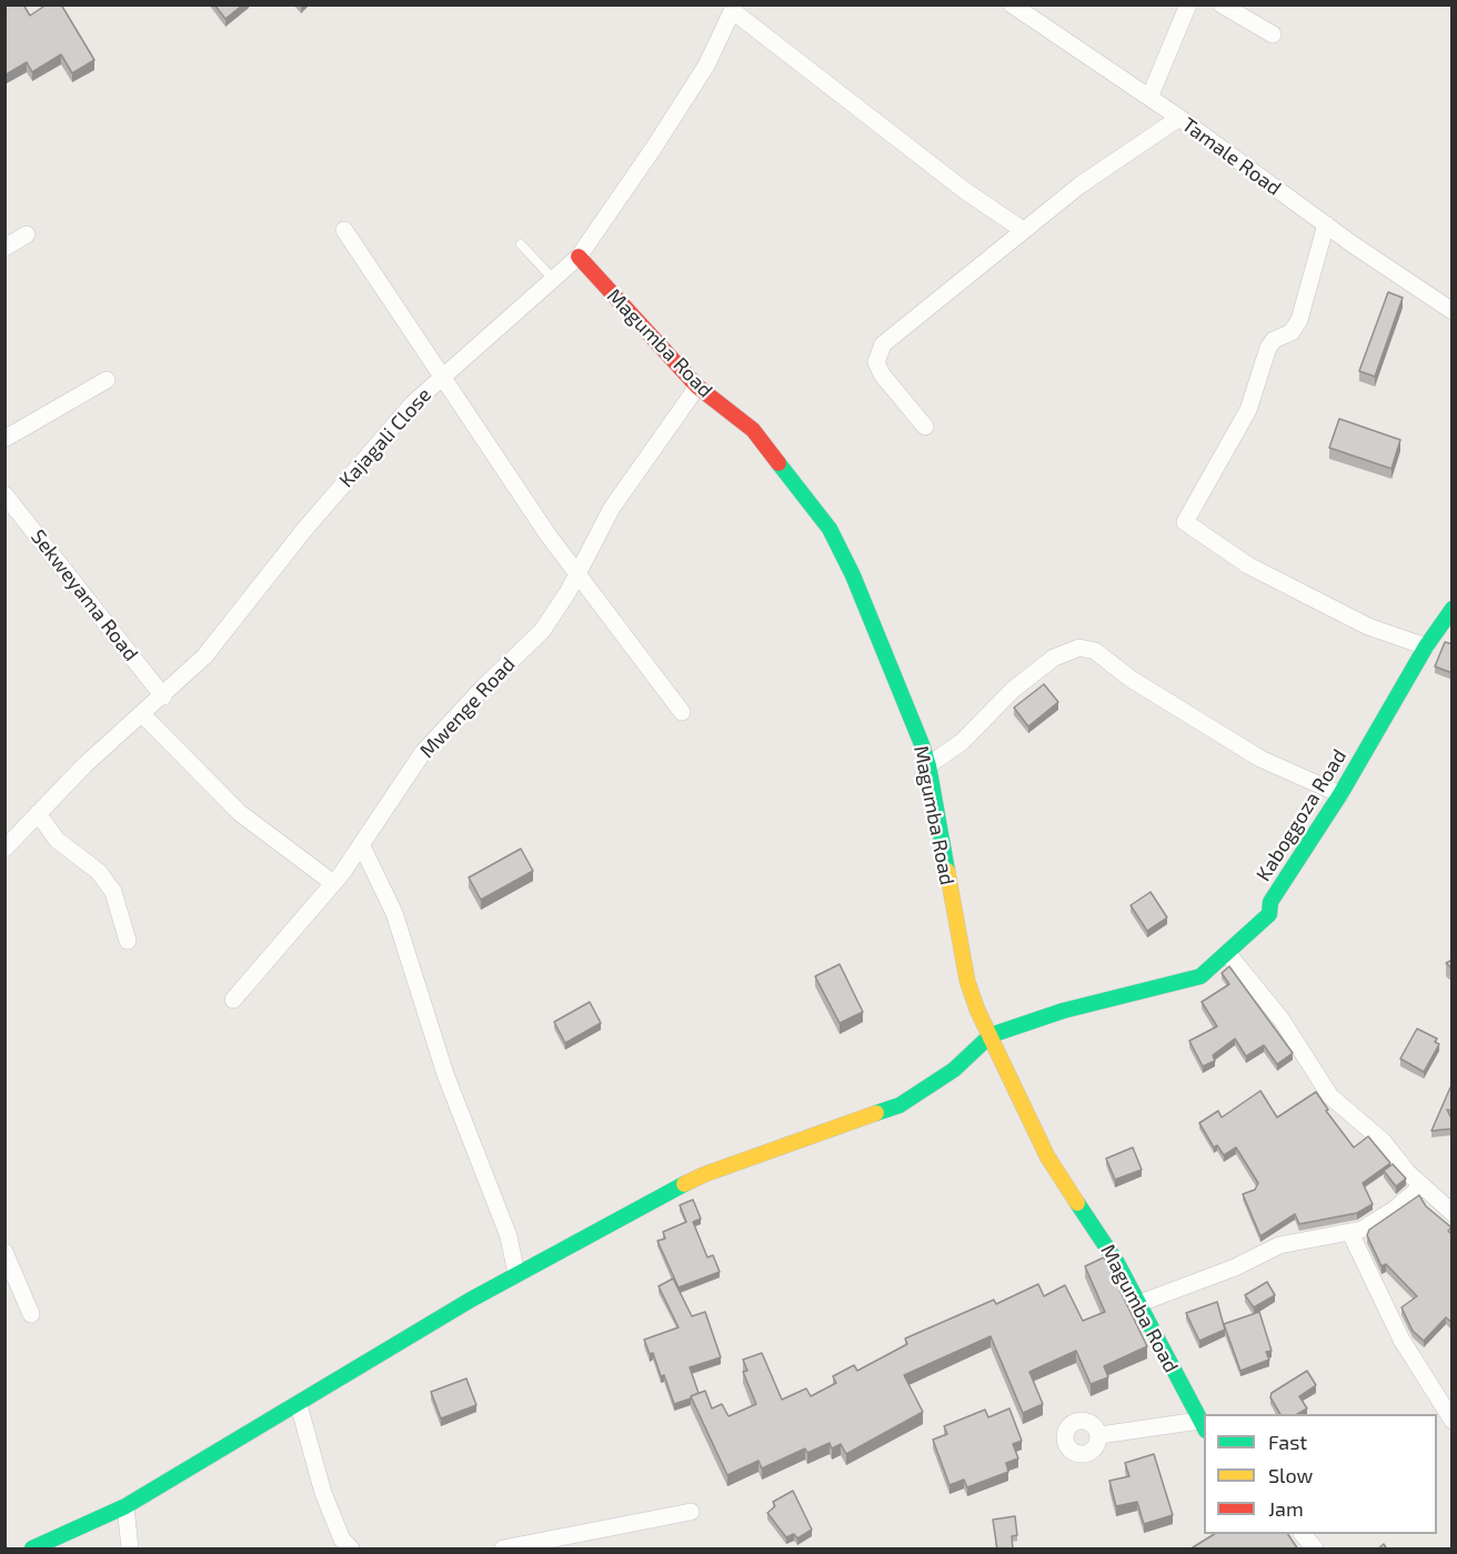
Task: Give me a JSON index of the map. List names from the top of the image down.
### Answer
{
  "streets": {
    "street": [
      "Tamale Road",
      "Magumba Road",
      "Kajagali Close",
      "Sekweyama Road",
      "Mwenge Road",
      "Kaboggoza Road"
    ]
  },
  "crossings": [
    ["Magumba Road", "Kajagali Close"],
    ["Magumba Road", "Mwenge Road"],
    ["Magumba Road", "Kaboggoza Road"],
    ["Kajagali Close", "Sekweyama Road"]
  ],
  "legend": ["Fast", "Slow", "Jam"]
}
